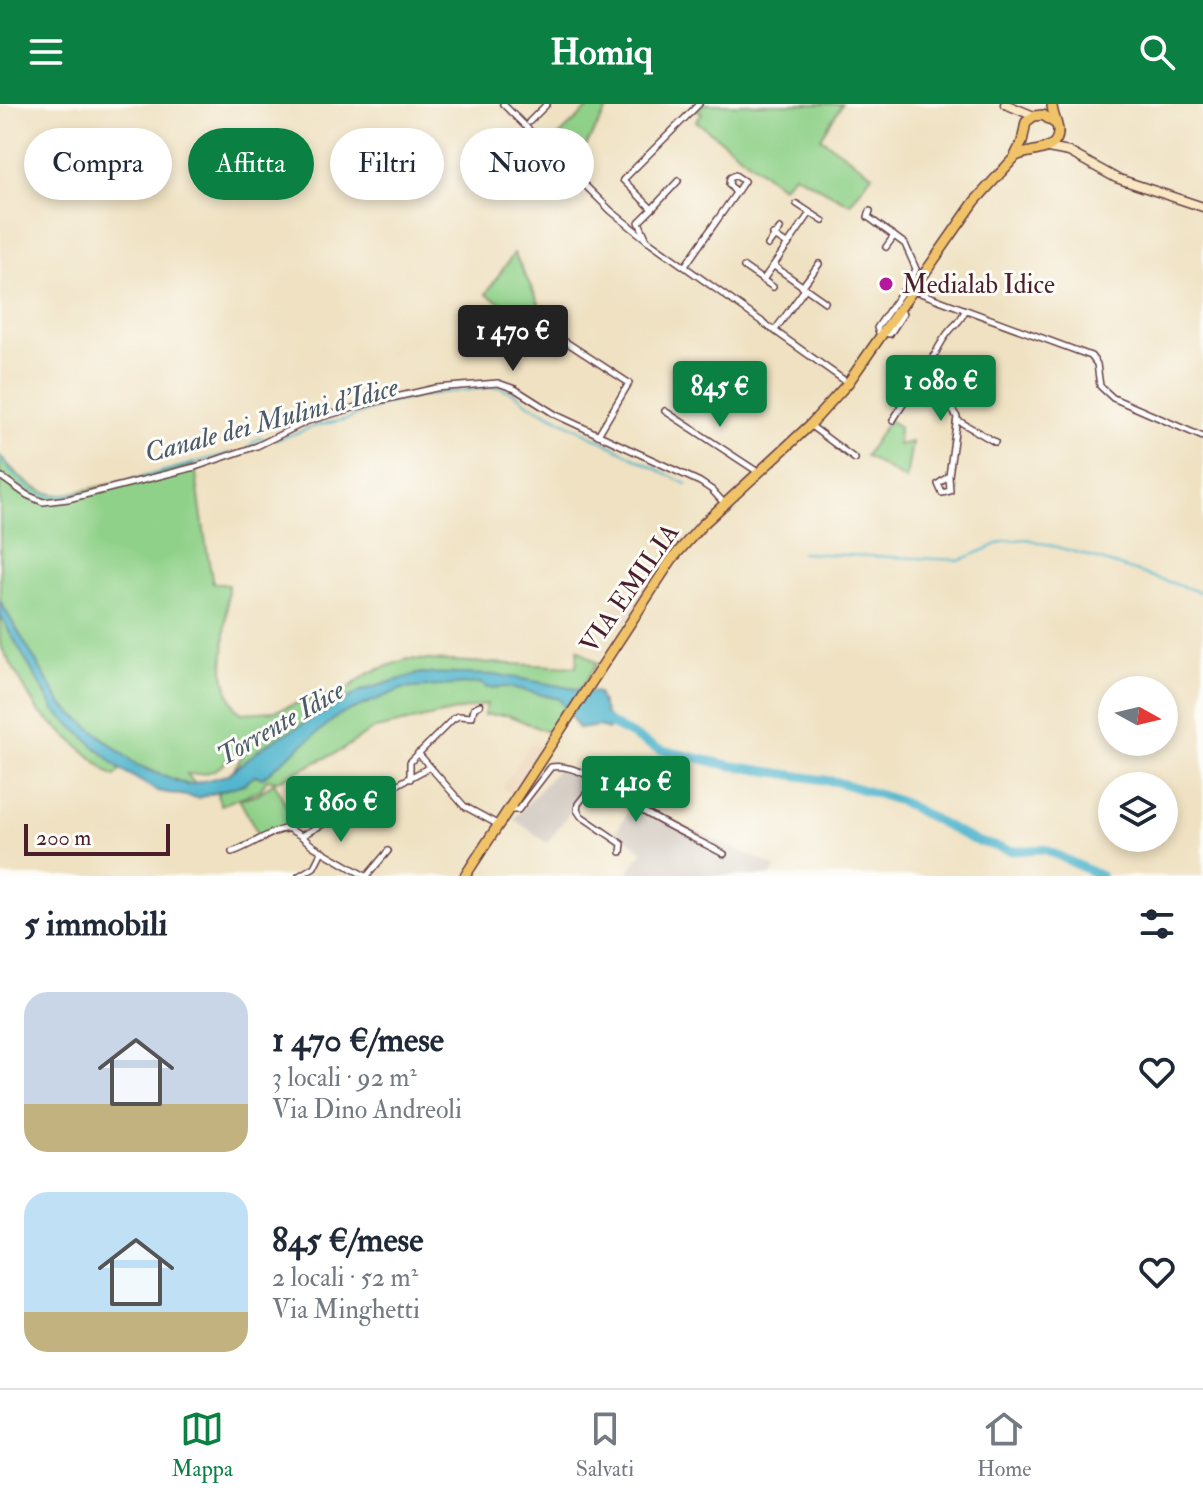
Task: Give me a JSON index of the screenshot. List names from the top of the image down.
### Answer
{
  "streets": {
    "main road": ["VIA EMILIA"]
  },
  "water": ["Canale dei Mulini d'Idice", "Torrente Idice"],
  "places": ["Medialab Idice"],
  "scale_bar": "200 m",
  "north": "right",
  "page": {
    "header": "Homiq",
    "chip": [
      "Compra",
      "Affitta",
      "Filtri",
      "Nuovo"
    ],
    "price": [
      "1 470 €",
      "1 080 €",
      "845 €",
      "1 410 €",
      "1 860 €"
    ],
    "scale": "200 m",
    "heading": "5 immobili",
    "list": [
      {
        "name": "1 470 €/mese",
        "note": "3 locali · 92 m² · Via Dino Andreoli"
      },
      {
        "name": "845 €/mese",
        "note": "2 locali · 52 m² · Via Minghetti"
      }
    ],
    "tabs": ["Mappa", "Salvati", "Home"]
  }
}
